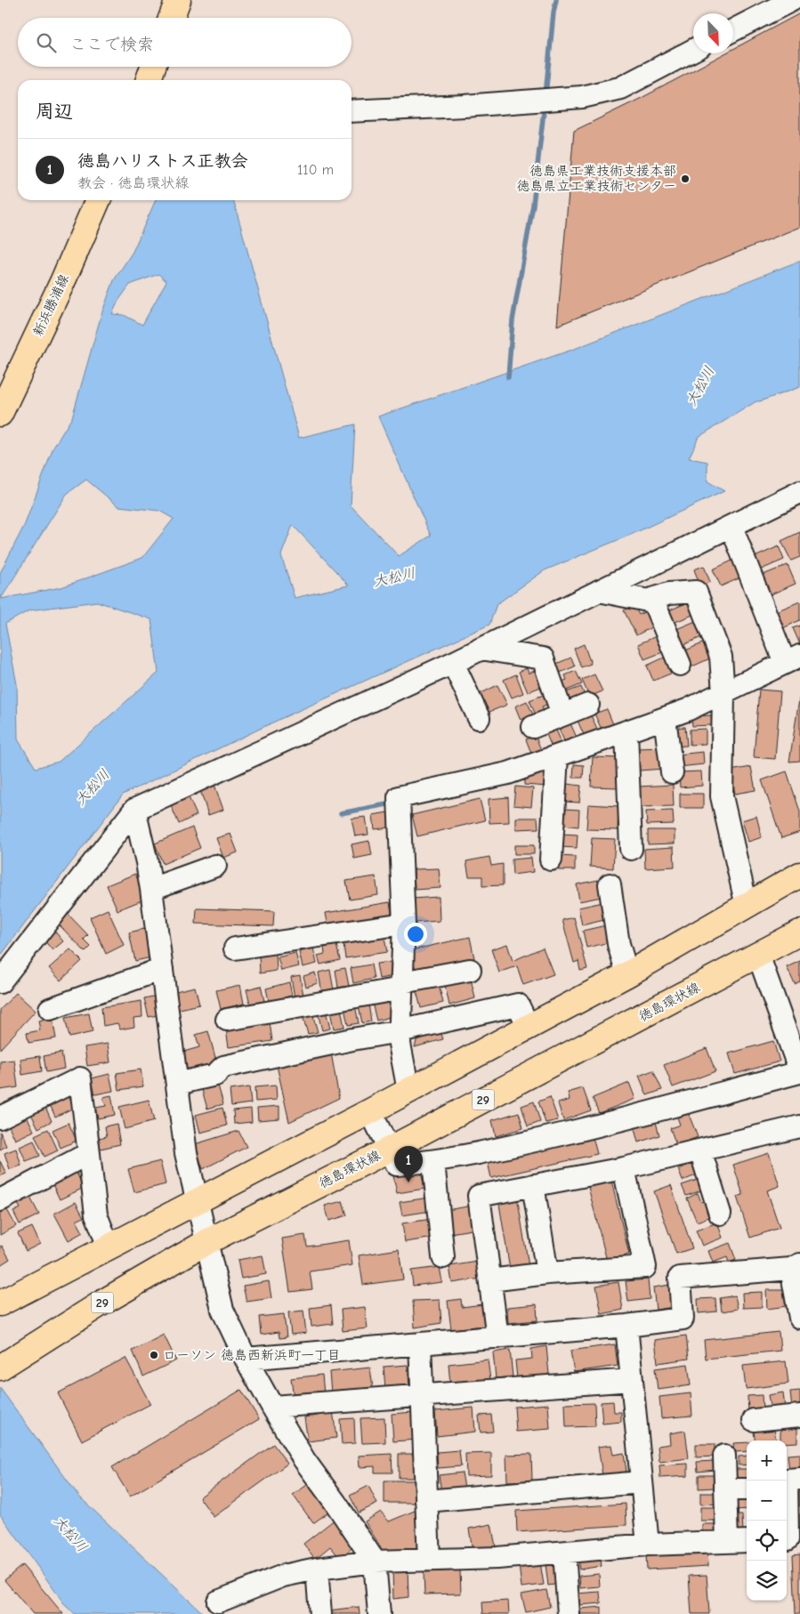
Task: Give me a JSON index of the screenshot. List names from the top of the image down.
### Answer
{
  "streets": {
    "main road": ["新浜勝浦線", "徳島環状線", "29"]
  },
  "water": ["大松川"],
  "places": ["徳島県工業技術支援本部 徳島県立工業技術センター", "ローソン 徳島西新浜町一丁目"],
  "north": "bottom right",
  "page": {
    "search": "ここで検索",
    "heading": "周辺",
    "list": [
      {
        "mark": "1",
        "name": "徳島ハリストス正教会",
        "note": "教会 · 徳島環状線",
        "value": "110 m"
      }
    ],
    "pins": "1",
    "map_buttons": ["+", "−"]
  }
}
